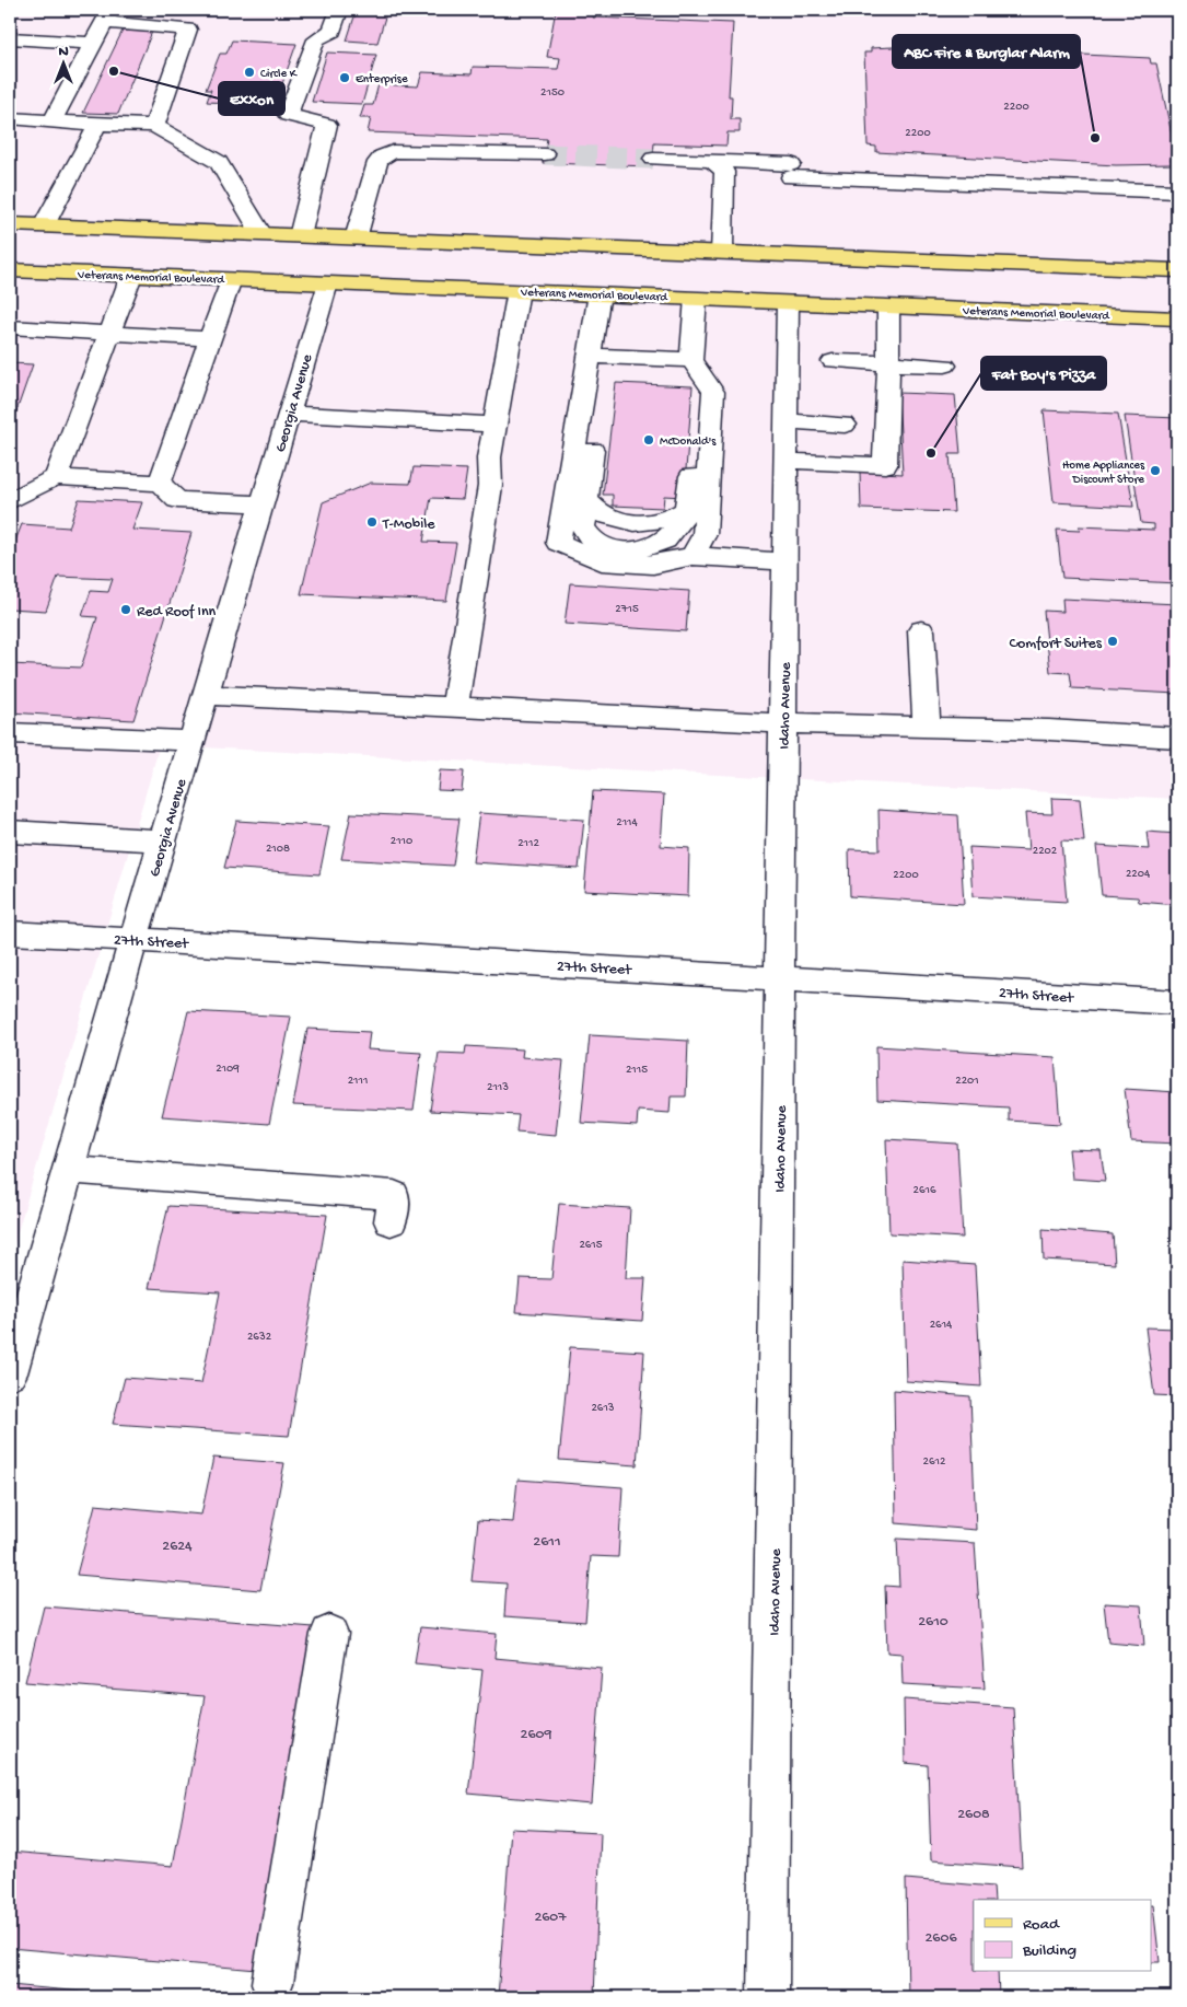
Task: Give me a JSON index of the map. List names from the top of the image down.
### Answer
{
  "streets": {
    "main road": ["Veterans Memorial Boulevard"],
    "street": ["Georgia Avenue", "Idaho Avenue", "27th Street"]
  },
  "crossings": [
    ["Veterans Memorial Boulevard", "Georgia Avenue"],
    ["Veterans Memorial Boulevard", "Idaho Avenue"],
    ["Georgia Avenue", "27th Street"],
    ["Idaho Avenue", "27th Street"]
  ],
  "places": [
    "Exxon",
    "Circle K",
    "Enterprise",
    "ABC Fire & Burglar Alarm",
    "McDonald's",
    "Fat Boy's Pizza",
    "Home Appliances Discount Store",
    "T-Mobile",
    "Red Roof Inn",
    "Comfort Suites"
  ],
  "house_numbers": [
    "2150",
    "2200",
    "2200",
    "2715",
    "2114",
    "2110",
    "2112",
    "2108",
    "2202",
    "2204",
    "2200",
    "2109",
    "2115",
    "2111",
    "2201",
    "2113",
    "2616",
    "2615",
    "2614",
    "2632",
    "2613",
    "2612",
    "2611",
    "2624",
    "2610",
    "2609",
    "2608",
    "2607",
    "2606"
  ],
  "legend": ["Road", "Building"],
  "north": "top"
}
